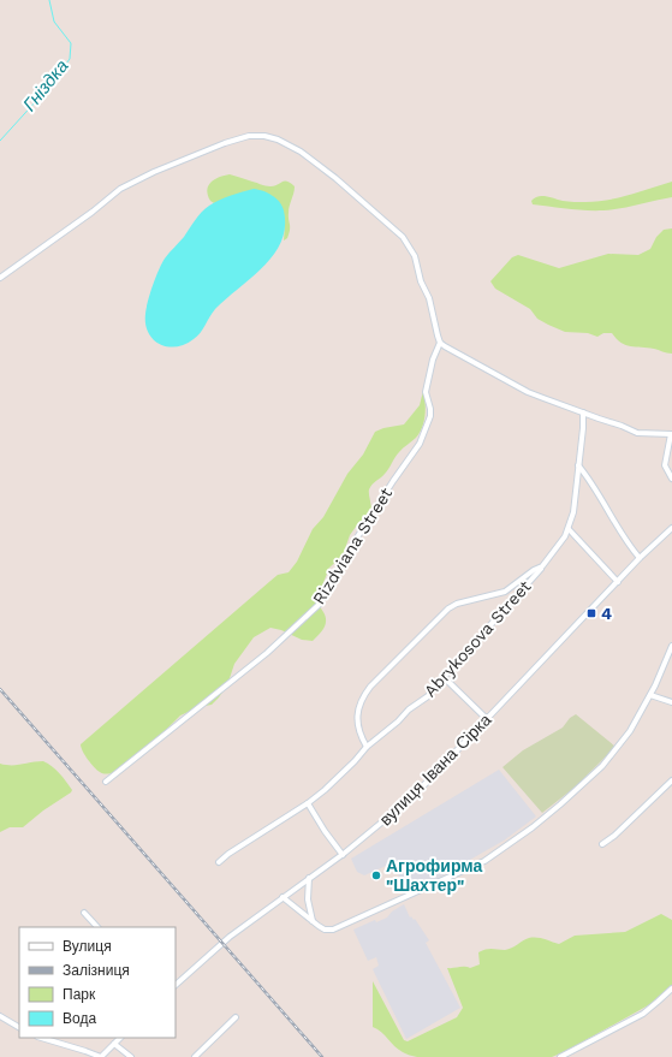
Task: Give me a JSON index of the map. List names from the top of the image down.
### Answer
{
  "streets": {
    "street": ["Rizdviana Street", "Abrykosova Street", "вулиця Івана Сірка"]
  },
  "water": ["Гніздка"],
  "places": {
    "transit": ["4"],
    "other": ["Агрофирма \"Шахтер\""]
  },
  "legend": [
    "Вулиця",
    "Залізниця",
    "Парк",
    "Вода"
  ]
}
